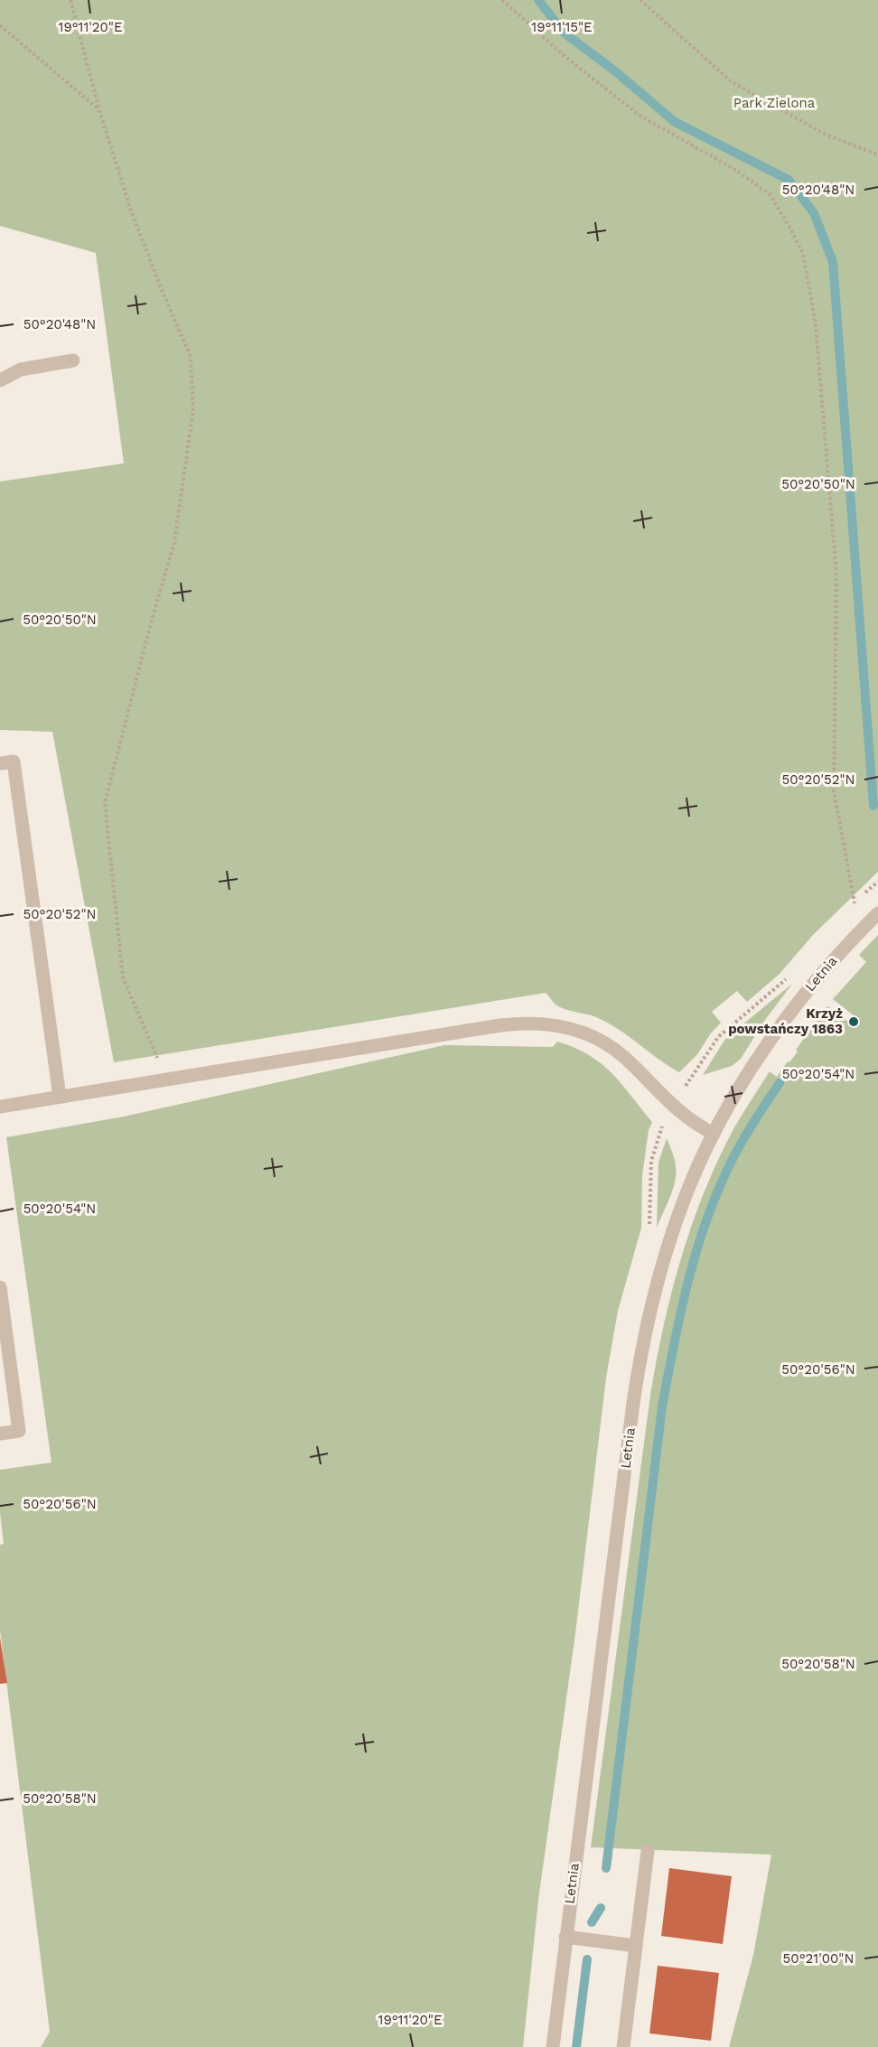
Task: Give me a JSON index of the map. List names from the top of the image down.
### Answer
{
  "streets": {
    "street": ["Letnia"]
  },
  "parks": ["Park Zielona"],
  "places": ["Krzyż powstańczy 1863"],
  "coordinates": [
    "19°11'20\"E",
    "19°11'15\"E",
    "50°20'48\"N",
    "50°20'50\"N",
    "50°20'52\"N",
    "50°20'54\"N",
    "50°20'56\"N",
    "50°20'58\"N",
    "50°21'00\"N"
  ]
}
